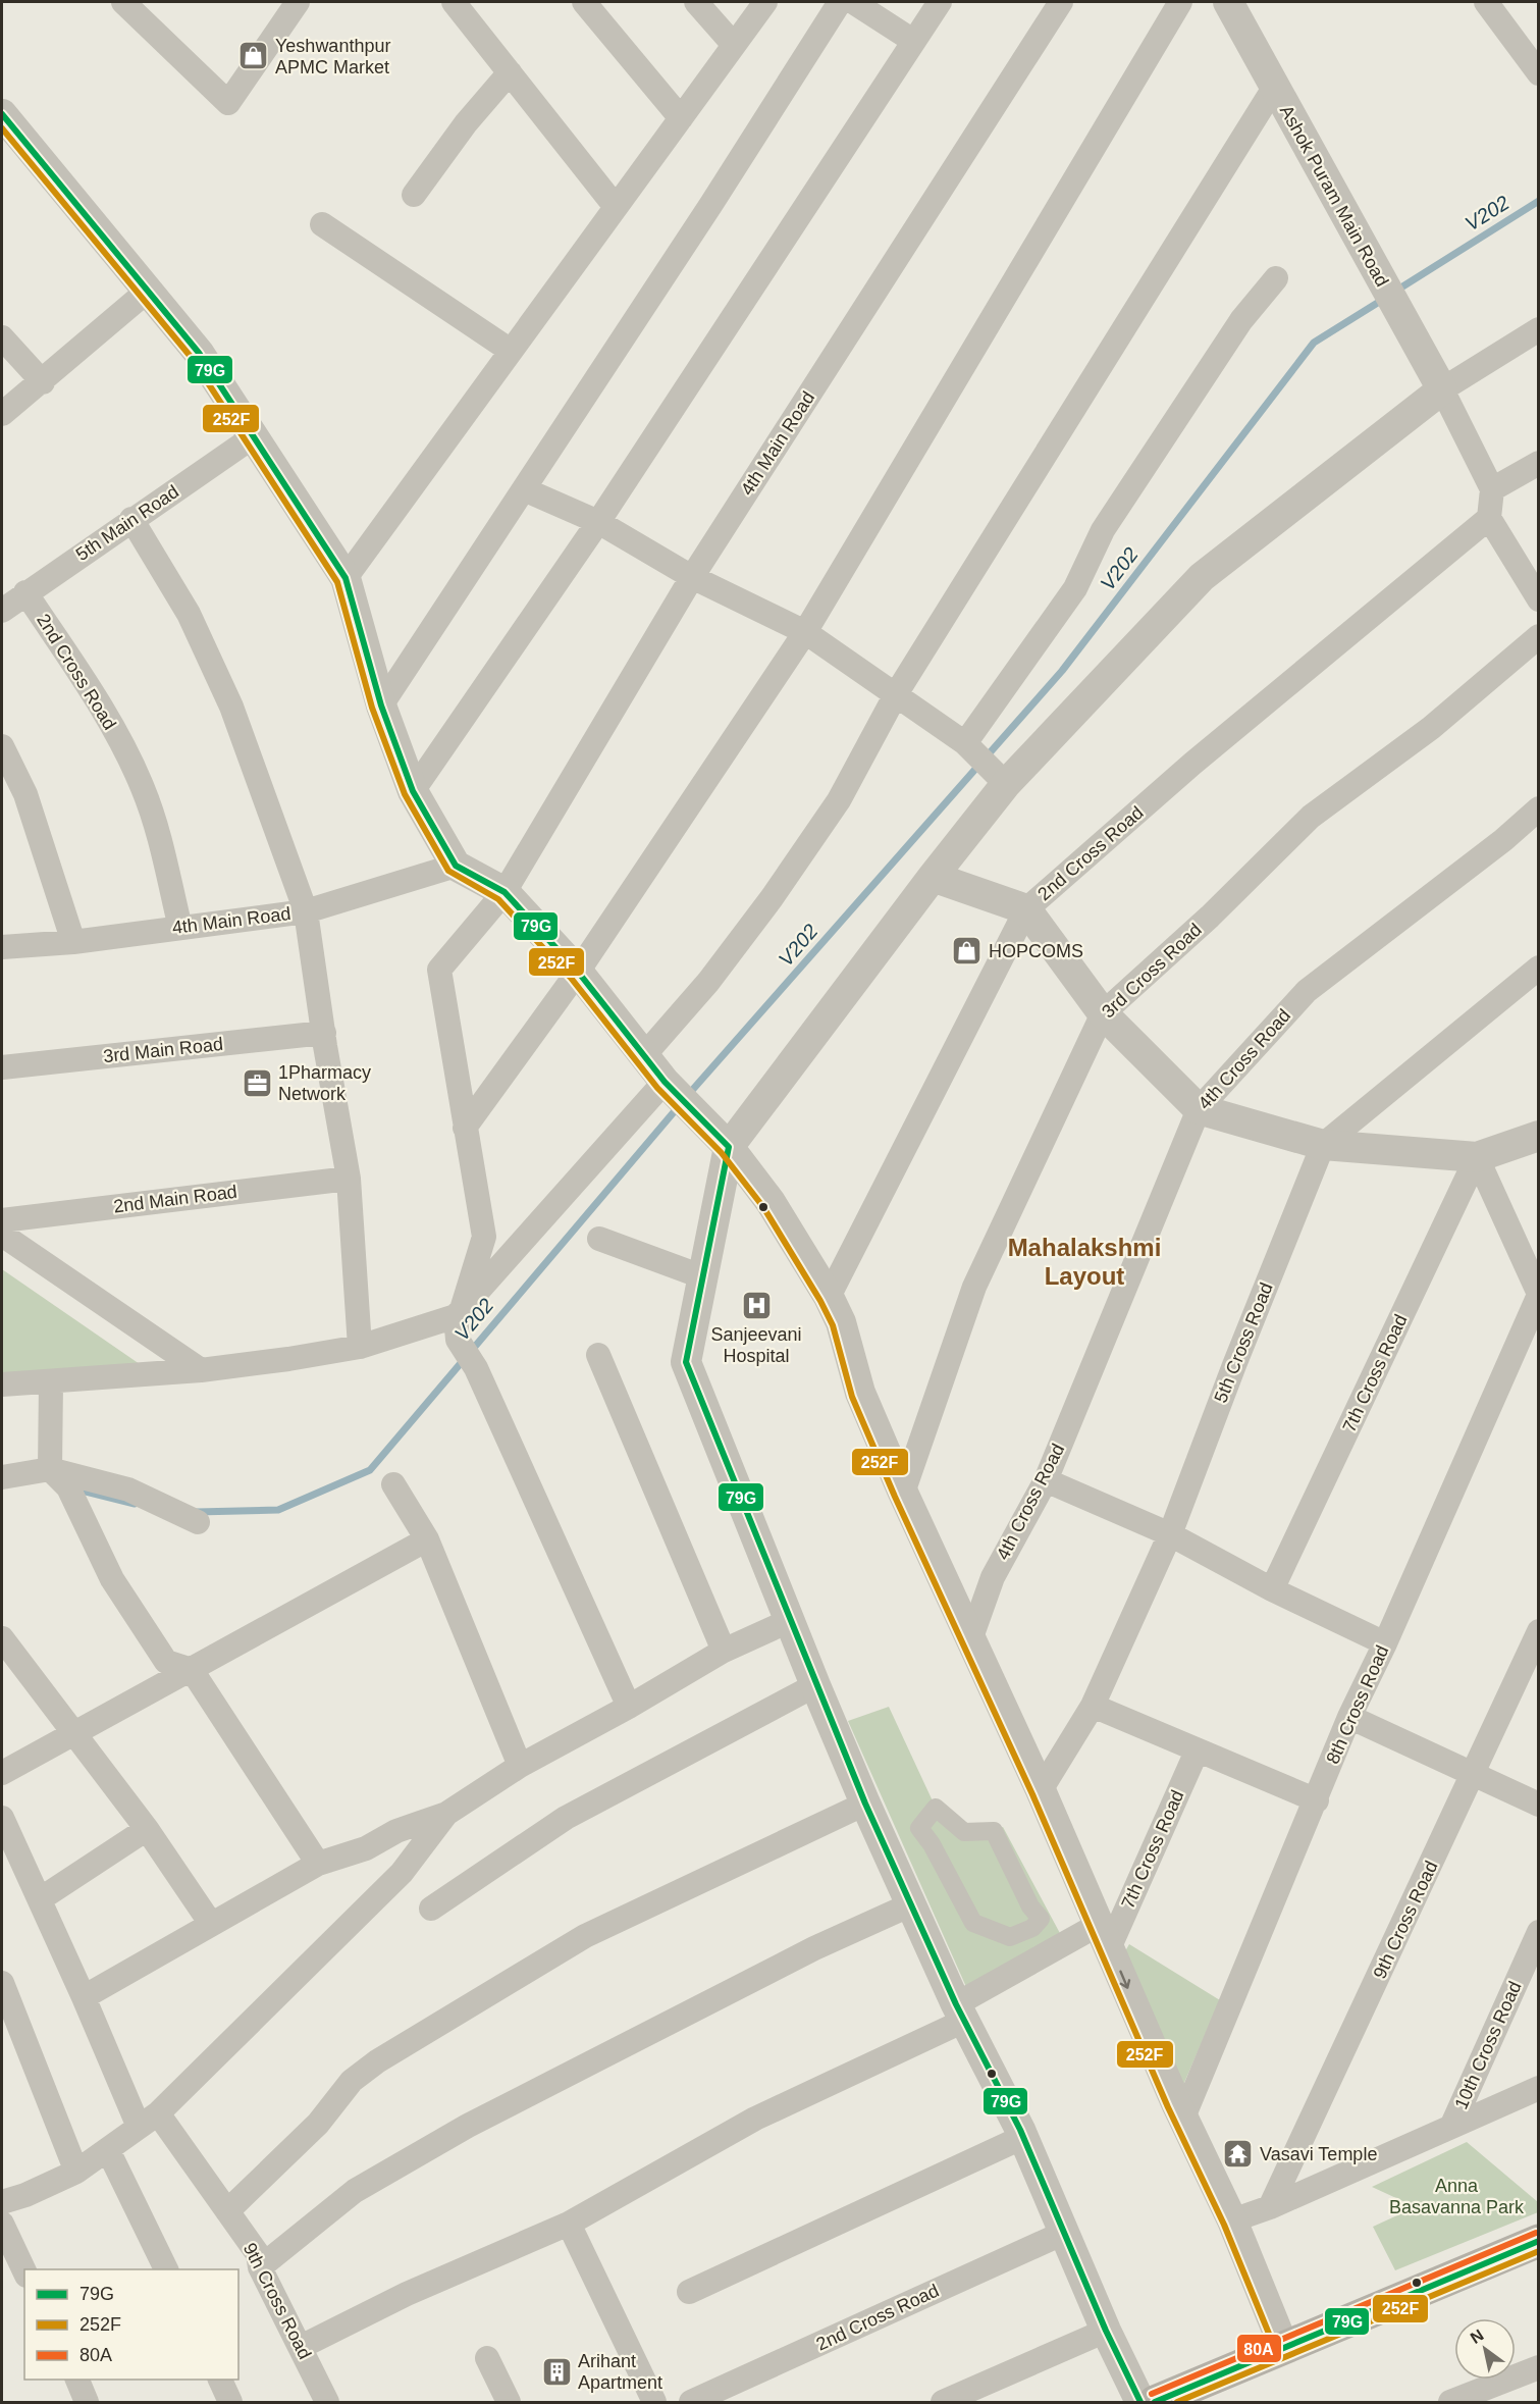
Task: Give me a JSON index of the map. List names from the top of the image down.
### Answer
{
  "streets": {
    "street": [
      "Ashok Puram Main Road",
      "4th Main Road",
      "5th Main Road",
      "2nd Cross Road",
      "3rd Cross Road",
      "3rd Main Road",
      "4th Cross Road",
      "2nd Main Road",
      "5th Cross Road",
      "7th Cross Road",
      "8th Cross Road",
      "9th Cross Road",
      "10th Cross Road"
    ]
  },
  "crossings": [
    ["4th Main Road", "2nd Cross Road"],
    ["5th Main Road", "2nd Cross Road"],
    ["7th Cross Road", "8th Cross Road"]
  ],
  "districts": ["Mahalakshmi Layout"],
  "water": ["V202"],
  "parks": ["Anna Basavanna Park"],
  "places": {
    "shop": ["Yeshwanthpur APMC Market", "HOPCOMS"],
    "office": ["1Pharmacy Network"],
    "hospital": ["Sanjeevani Hospital"],
    "temple": ["Vasavi Temple"],
    "building": ["Arihant Apartment"]
  },
  "lines": ["transit line 79G", "transit line 252F", "transit line 80A"],
  "legend": ["79G", "252F", "80A"],
  "north": "top left"
}
